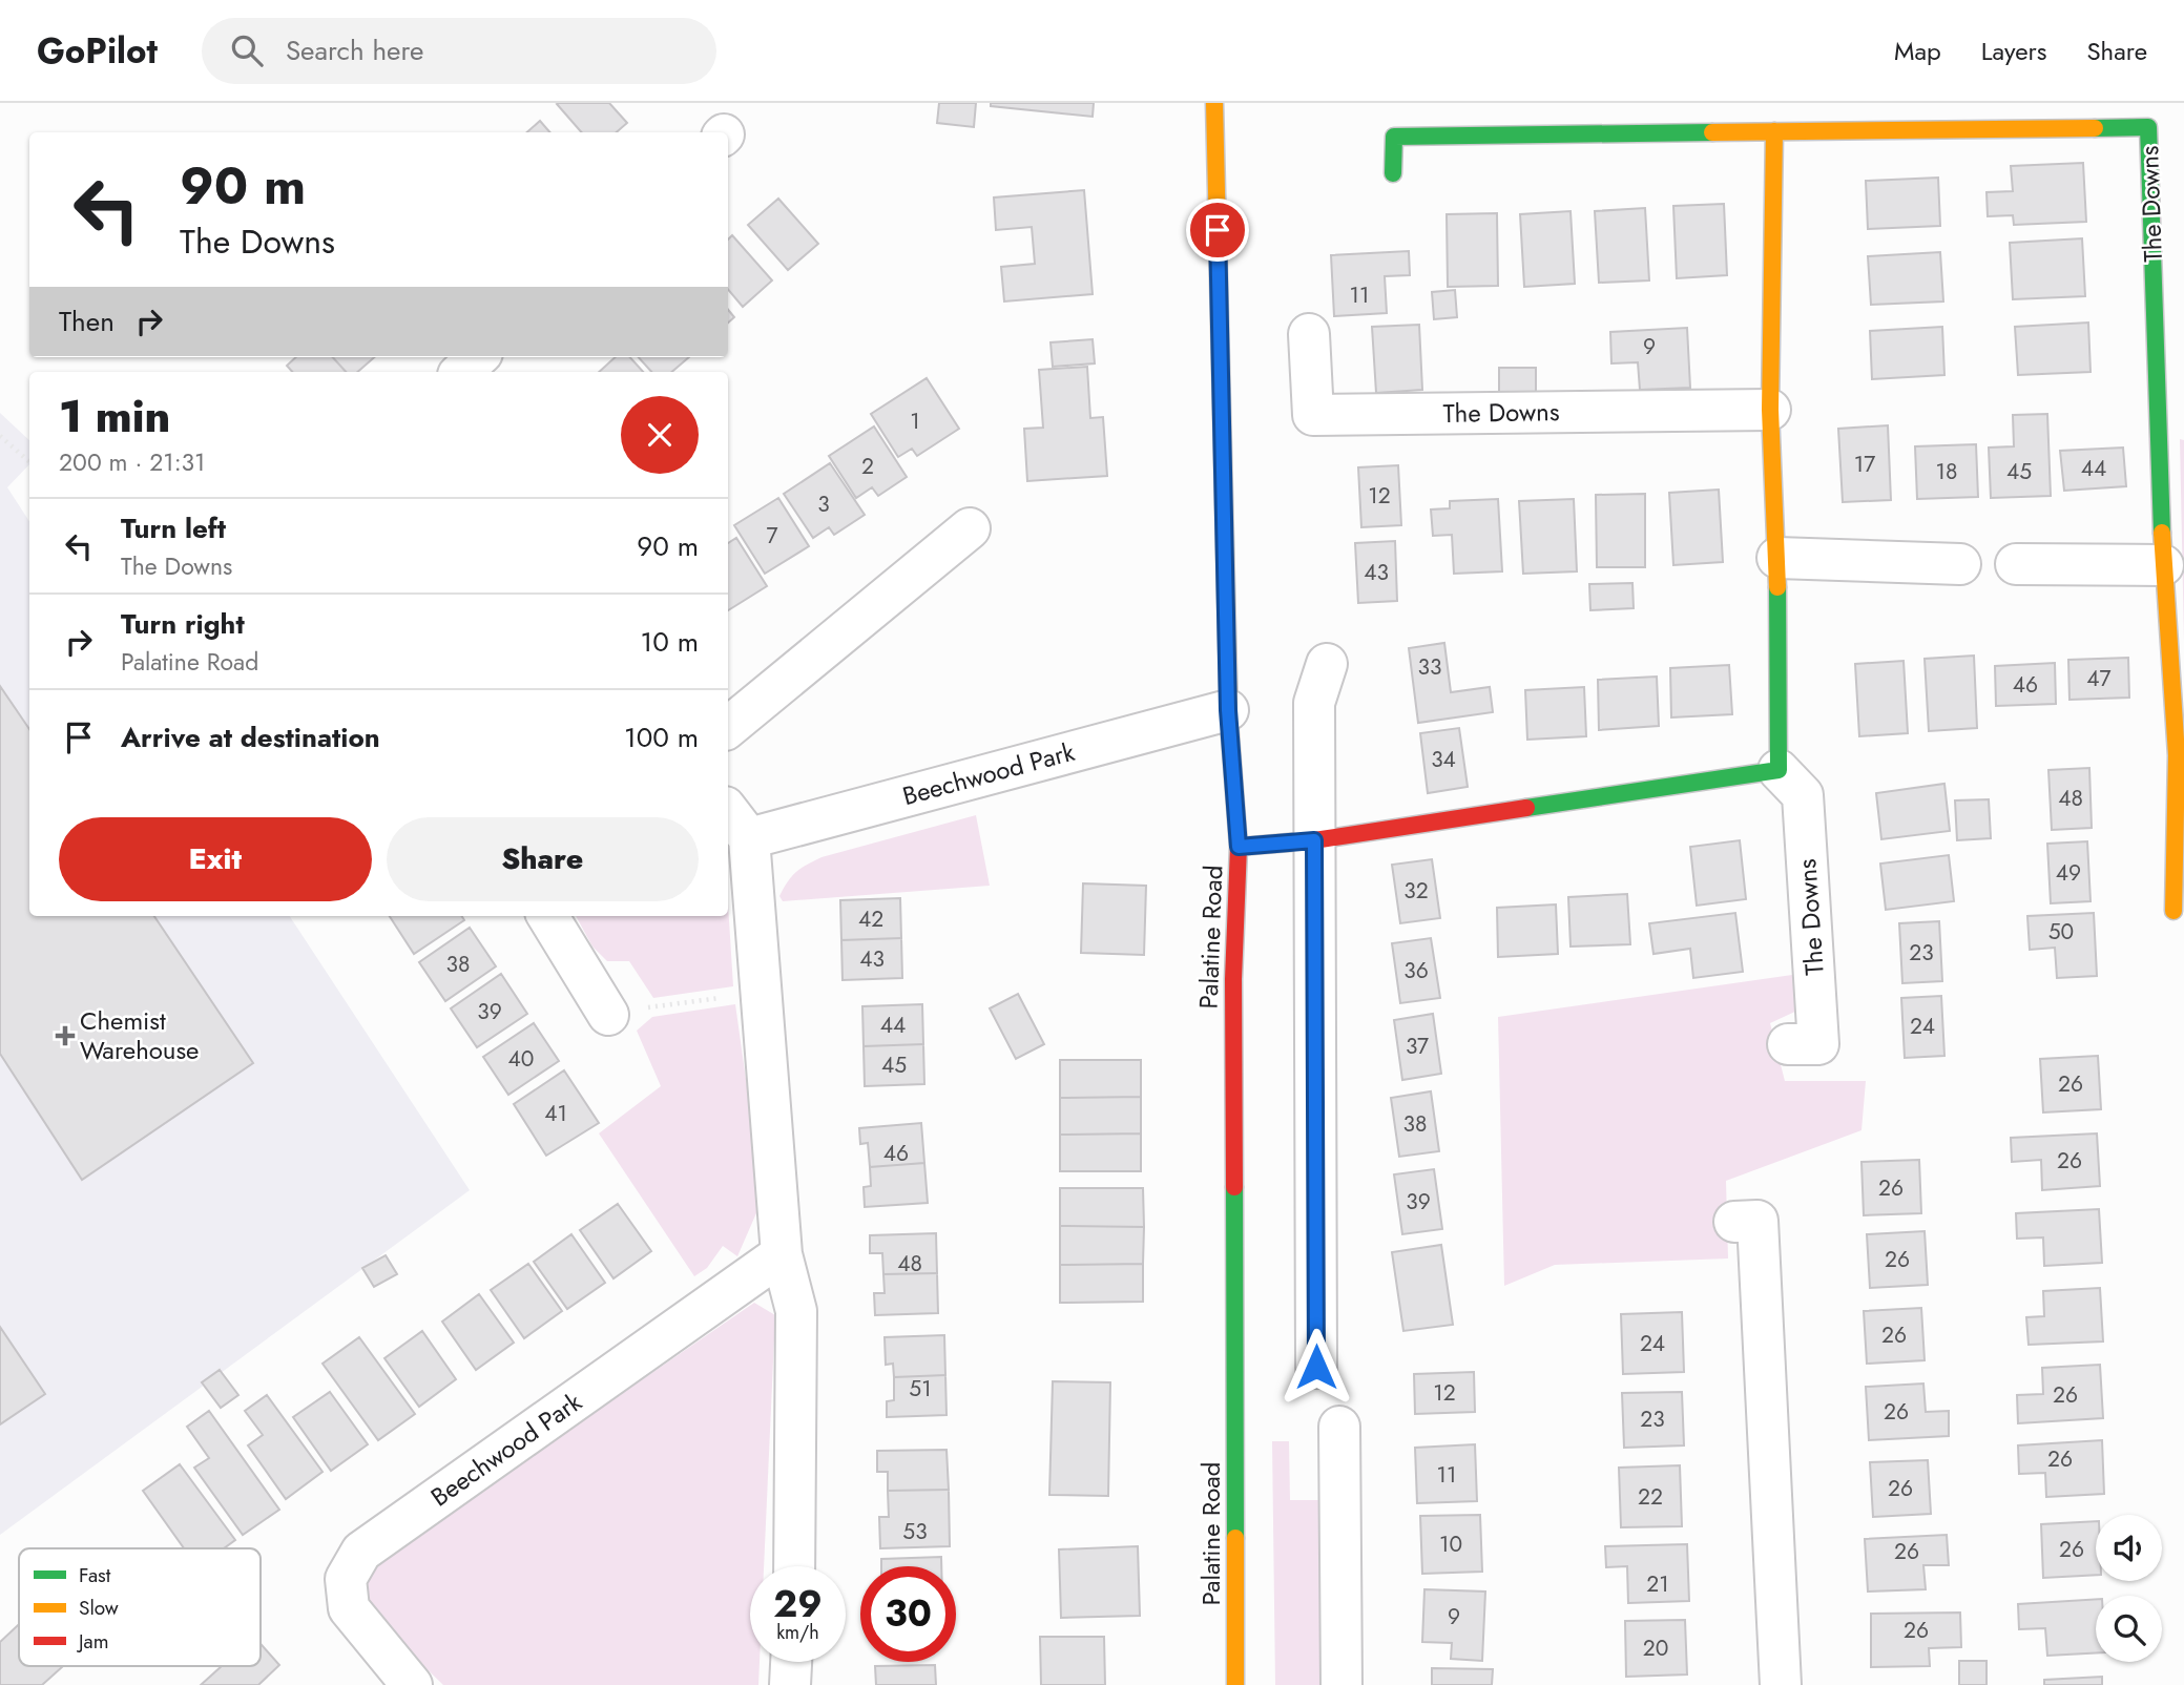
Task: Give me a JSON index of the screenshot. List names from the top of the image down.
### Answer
{
  "streets": {
    "street": ["The Downs", "Beechwood Park", "Palatine Road"]
  },
  "crossings": [
    ["Beechwood Park", "Palatine Road"]
  ],
  "places": {
    "health": ["Chemist Warehouse"]
  },
  "house_numbers": [
    "11",
    "9",
    "1",
    "17",
    "2",
    "44",
    "18",
    "45",
    "12",
    "3",
    "7",
    "43",
    "33",
    "47",
    "46",
    "34",
    "48",
    "49",
    "32",
    "42",
    "50",
    "23",
    "43",
    "38",
    "36",
    "39",
    "44",
    "24",
    "37",
    "40",
    "45",
    "26",
    "41",
    "38",
    "46",
    "26",
    "26",
    "39",
    "26",
    "48",
    "26",
    "24",
    "51",
    "12",
    "26",
    "26",
    "23",
    "26",
    "11",
    "26",
    "22",
    "53",
    "10",
    "26",
    "26",
    "21",
    "9",
    "26",
    "20"
  ],
  "legend": ["Fast", "Slow", "Jam"],
  "page": {
    "header": "GoPilot",
    "search": "Search here",
    "nav": ["Map", "Layers", "Share"],
    "turn": ["90 m", "The Downs"],
    "then": "Then",
    "heading": ["1 min", "200 m · 21:31"],
    "list": [
      {
        "name": "Turn left",
        "note": "The Downs",
        "value": "90 m"
      },
      {
        "name": "Turn right",
        "note": "Palatine Road",
        "value": "10 m"
      },
      {
        "name": "Arrive at destination",
        "value": "100 m"
      }
    ],
    "buttons": ["Exit", "Share"],
    "speed": "29 km/h",
    "limit": "30"
  }
}
